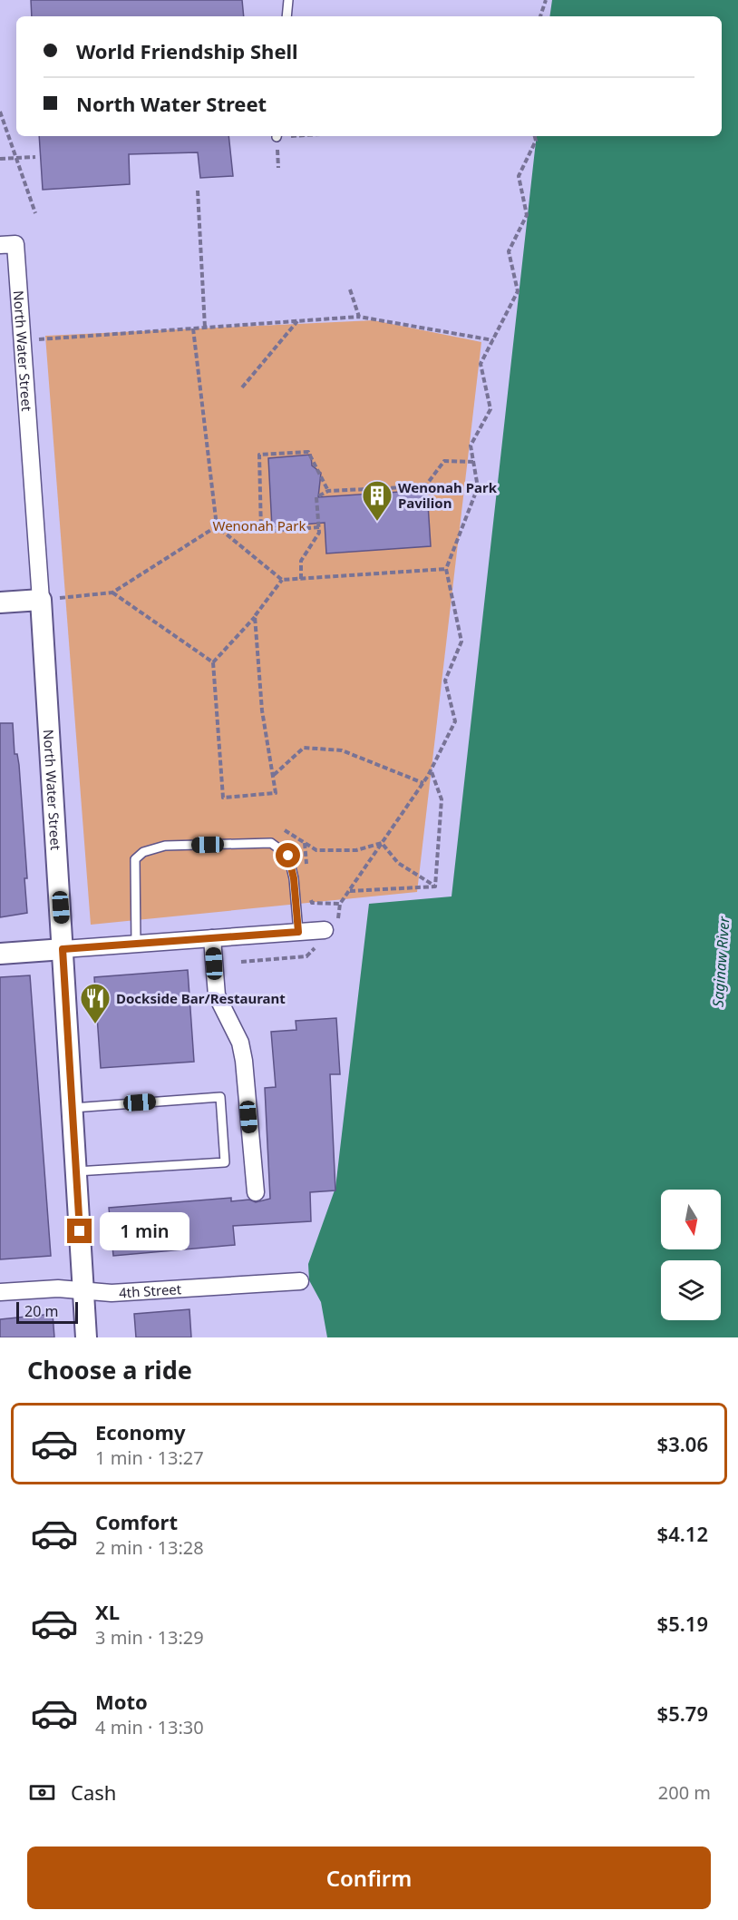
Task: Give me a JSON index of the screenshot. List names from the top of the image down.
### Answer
{
  "streets": {
    "street": ["North Water Street", "4th Street"]
  },
  "crossings": [
    ["North Water Street", "4th Street"]
  ],
  "water": ["Saginaw River"],
  "parks": ["Wenonah Park"],
  "places": {
    "building": ["Wenonah Park Pavilion"],
    "restaurant": ["Dockside Bar/Restaurant"]
  },
  "scale_bar": "20 m",
  "north": "bottom",
  "page": {
    "banner": ["World Friendship Shell", "North Water Street"],
    "bubble": "1 min",
    "scale": "20 m",
    "heading": "Choose a ride",
    "list": [
      {
        "name": "Economy",
        "note": "1 min · 13:27",
        "value": "$3.06"
      },
      {
        "name": "Comfort",
        "note": "2 min · 13:28",
        "value": "$4.12"
      },
      {
        "name": "XL",
        "note": "3 min · 13:29",
        "value": "$5.19"
      },
      {
        "name": "Moto",
        "note": "4 min · 13:30",
        "value": "$5.79"
      }
    ],
    "pay": ["Cash", "200 m"],
    "buttons": "Confirm"
  }
}
